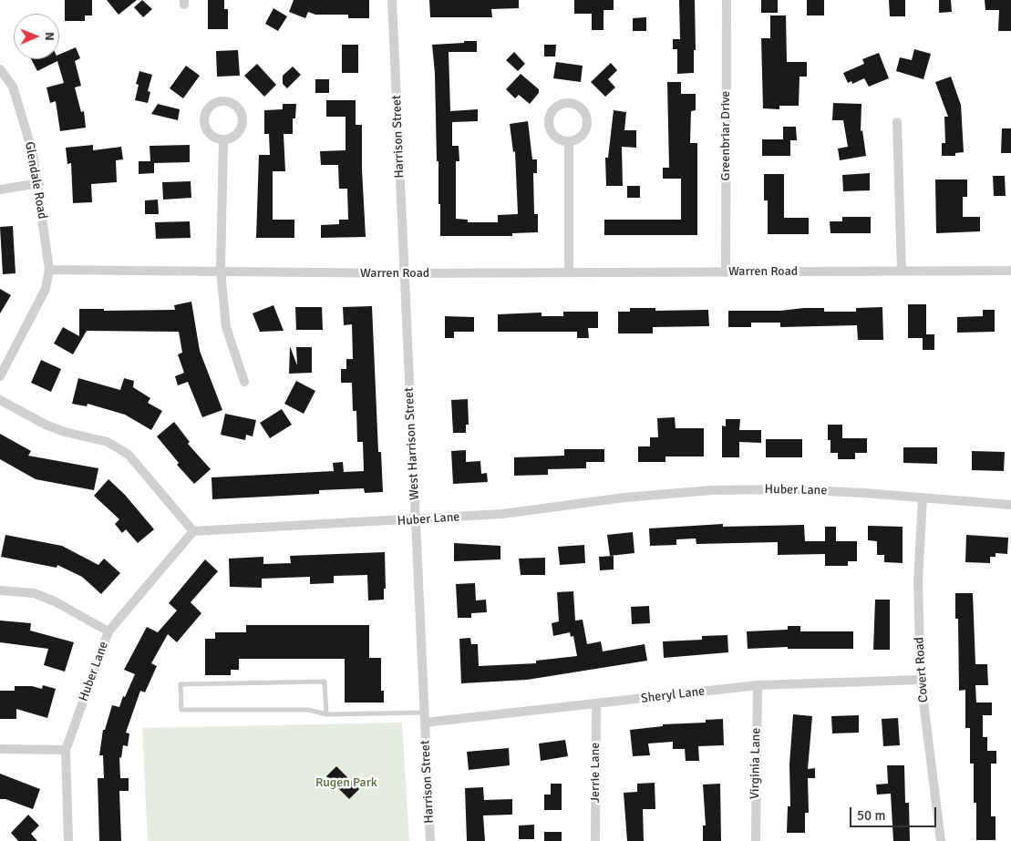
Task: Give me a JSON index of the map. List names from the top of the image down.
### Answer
{
  "streets": {
    "street": [
      "Greenbriar Drive",
      "Harrison Street",
      "Glendale Road",
      "Warren Road",
      "West Harrison Street",
      "Huber Lane",
      "Covert Road",
      "Sheryl Lane",
      "Virginia Lane",
      "Jerrie Lane"
    ]
  },
  "crossings": [
    ["Greenbriar Drive", "Warren Road"],
    ["Harrison Street", "Warren Road"],
    ["Harrison Street", "West Harrison Street"],
    ["Harrison Street", "Sheryl Lane"],
    ["Glendale Road", "Warren Road"],
    ["Warren Road", "West Harrison Street"],
    ["West Harrison Street", "Huber Lane"],
    ["West Harrison Street", "Sheryl Lane"],
    ["Huber Lane", "Covert Road"],
    ["Covert Road", "Sheryl Lane"],
    ["Sheryl Lane", "Virginia Lane"],
    ["Sheryl Lane", "Jerrie Lane"]
  ],
  "parks": ["Rugen Park"],
  "scale_bar": "50 m",
  "north": "right"
}
